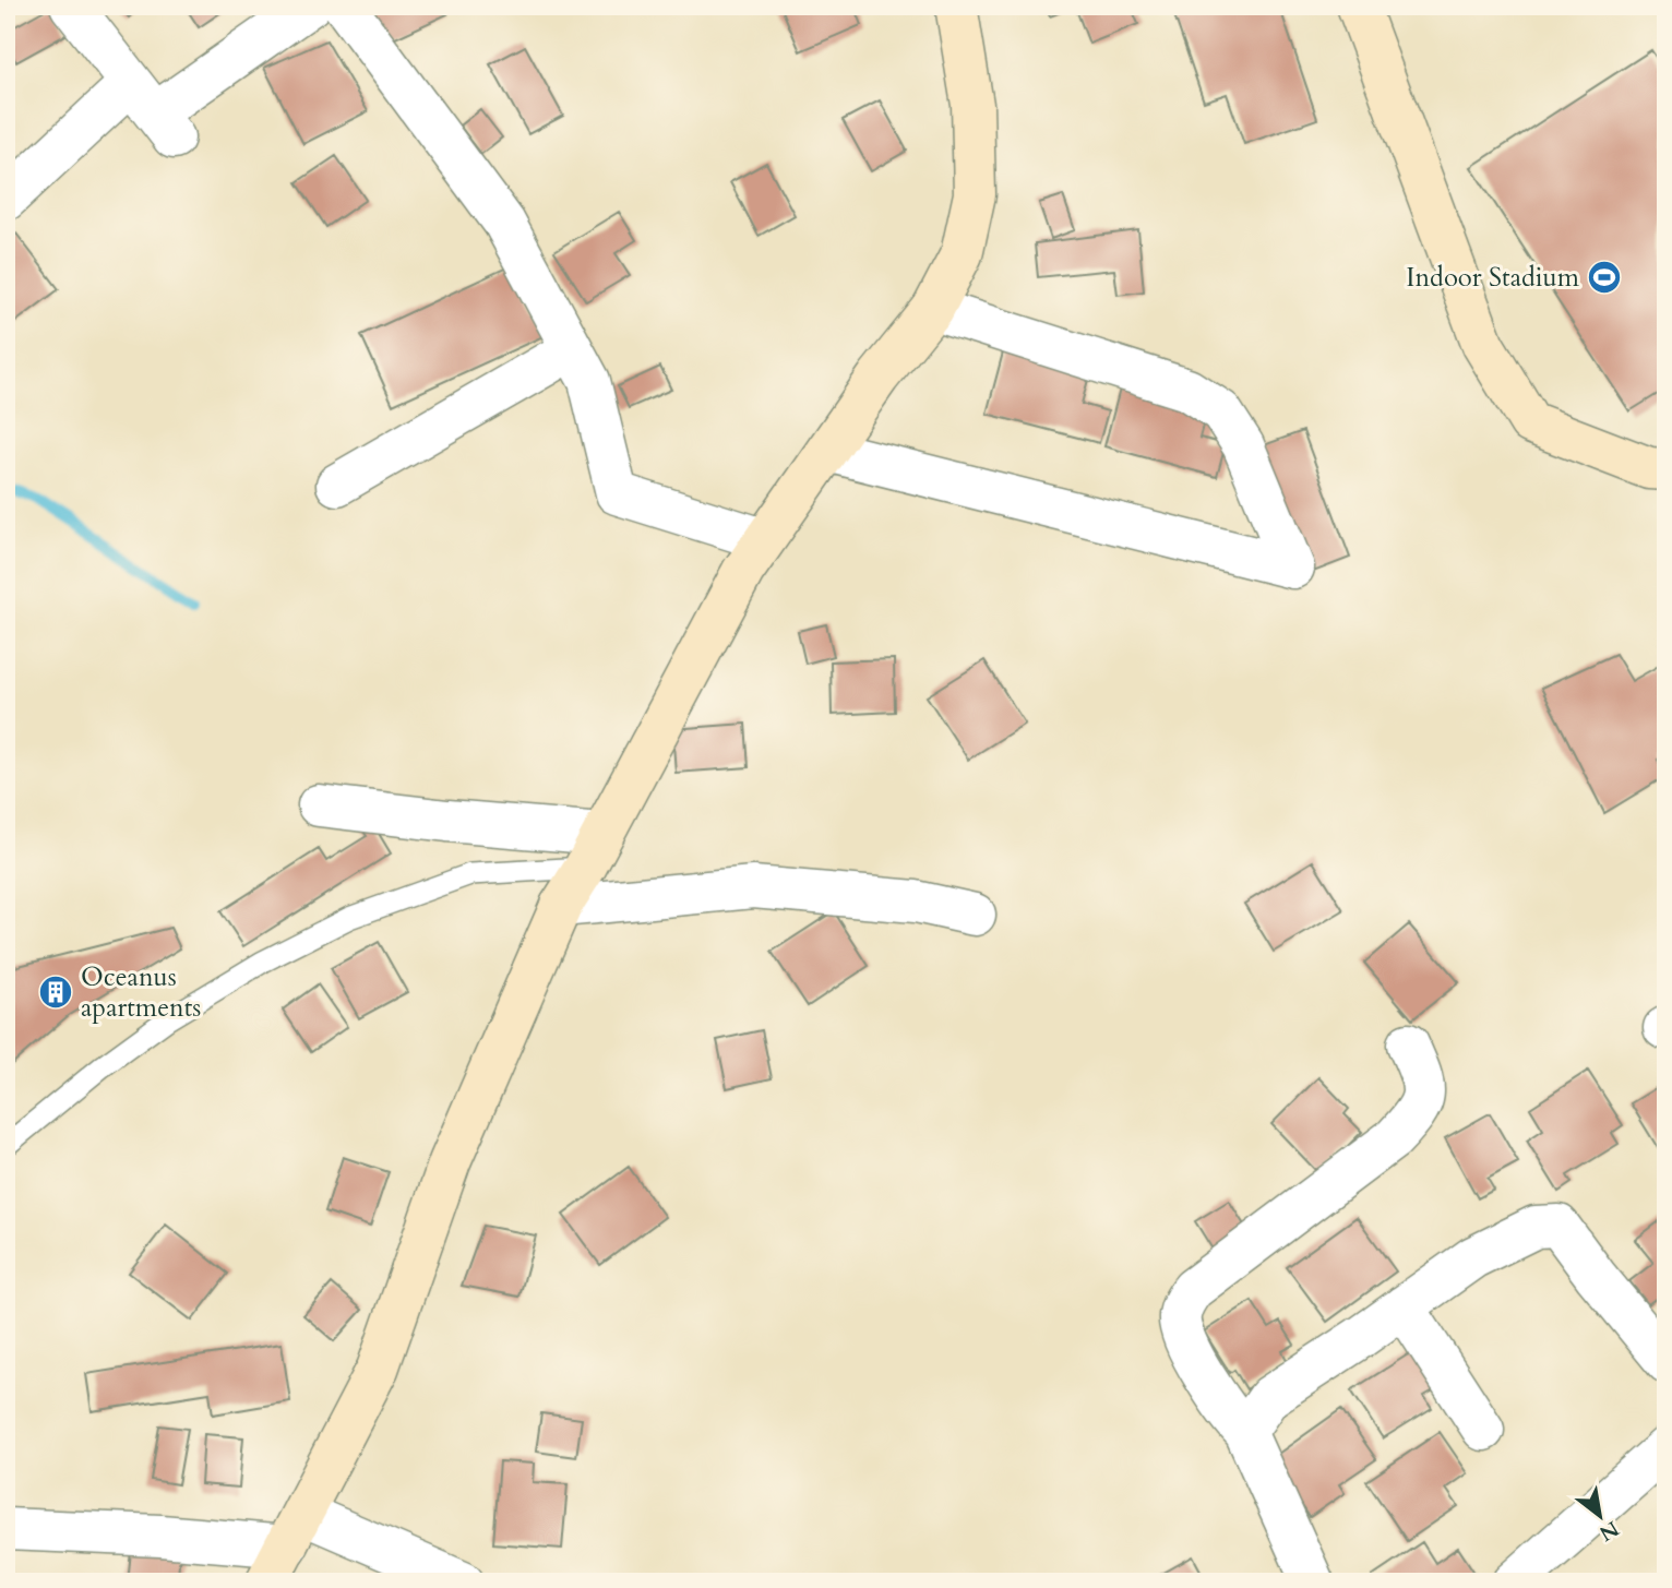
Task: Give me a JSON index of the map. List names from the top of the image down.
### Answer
{
  "places": {
    "sports": ["Indoor Stadium"],
    "building": ["Oceanus apartments"]
  },
  "north": "bottom right"
}
